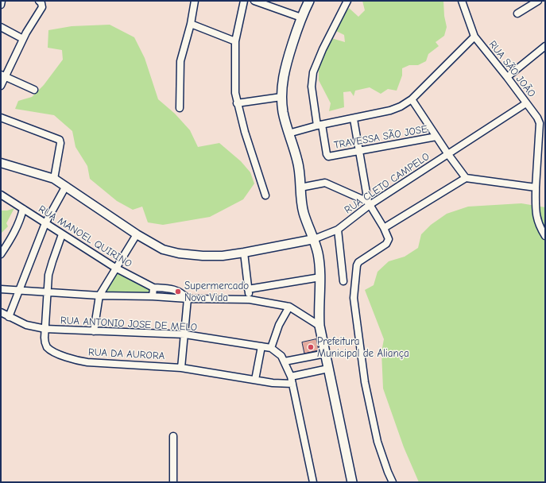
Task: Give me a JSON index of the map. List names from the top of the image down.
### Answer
{
  "streets": {
    "street": [
      "RUA SÃO JOÃO",
      "TRAVESSA SÃO JOSE",
      "RUA CLETO CAMPELO",
      "RUA MANOEL QUIRINO",
      "RUA ANTONIO JOSE DE MELO",
      "RUA DA AURORA"
    ]
  },
  "crossings": [
    ["RUA SÃO JOÃO", "RUA CLETO CAMPELO"],
    ["RUA ANTONIO JOSE DE MELO", "RUA DA AURORA"]
  ],
  "places": ["Supermercado Nova Vida", "Prefeitura Municipal de Aliança"]
}
